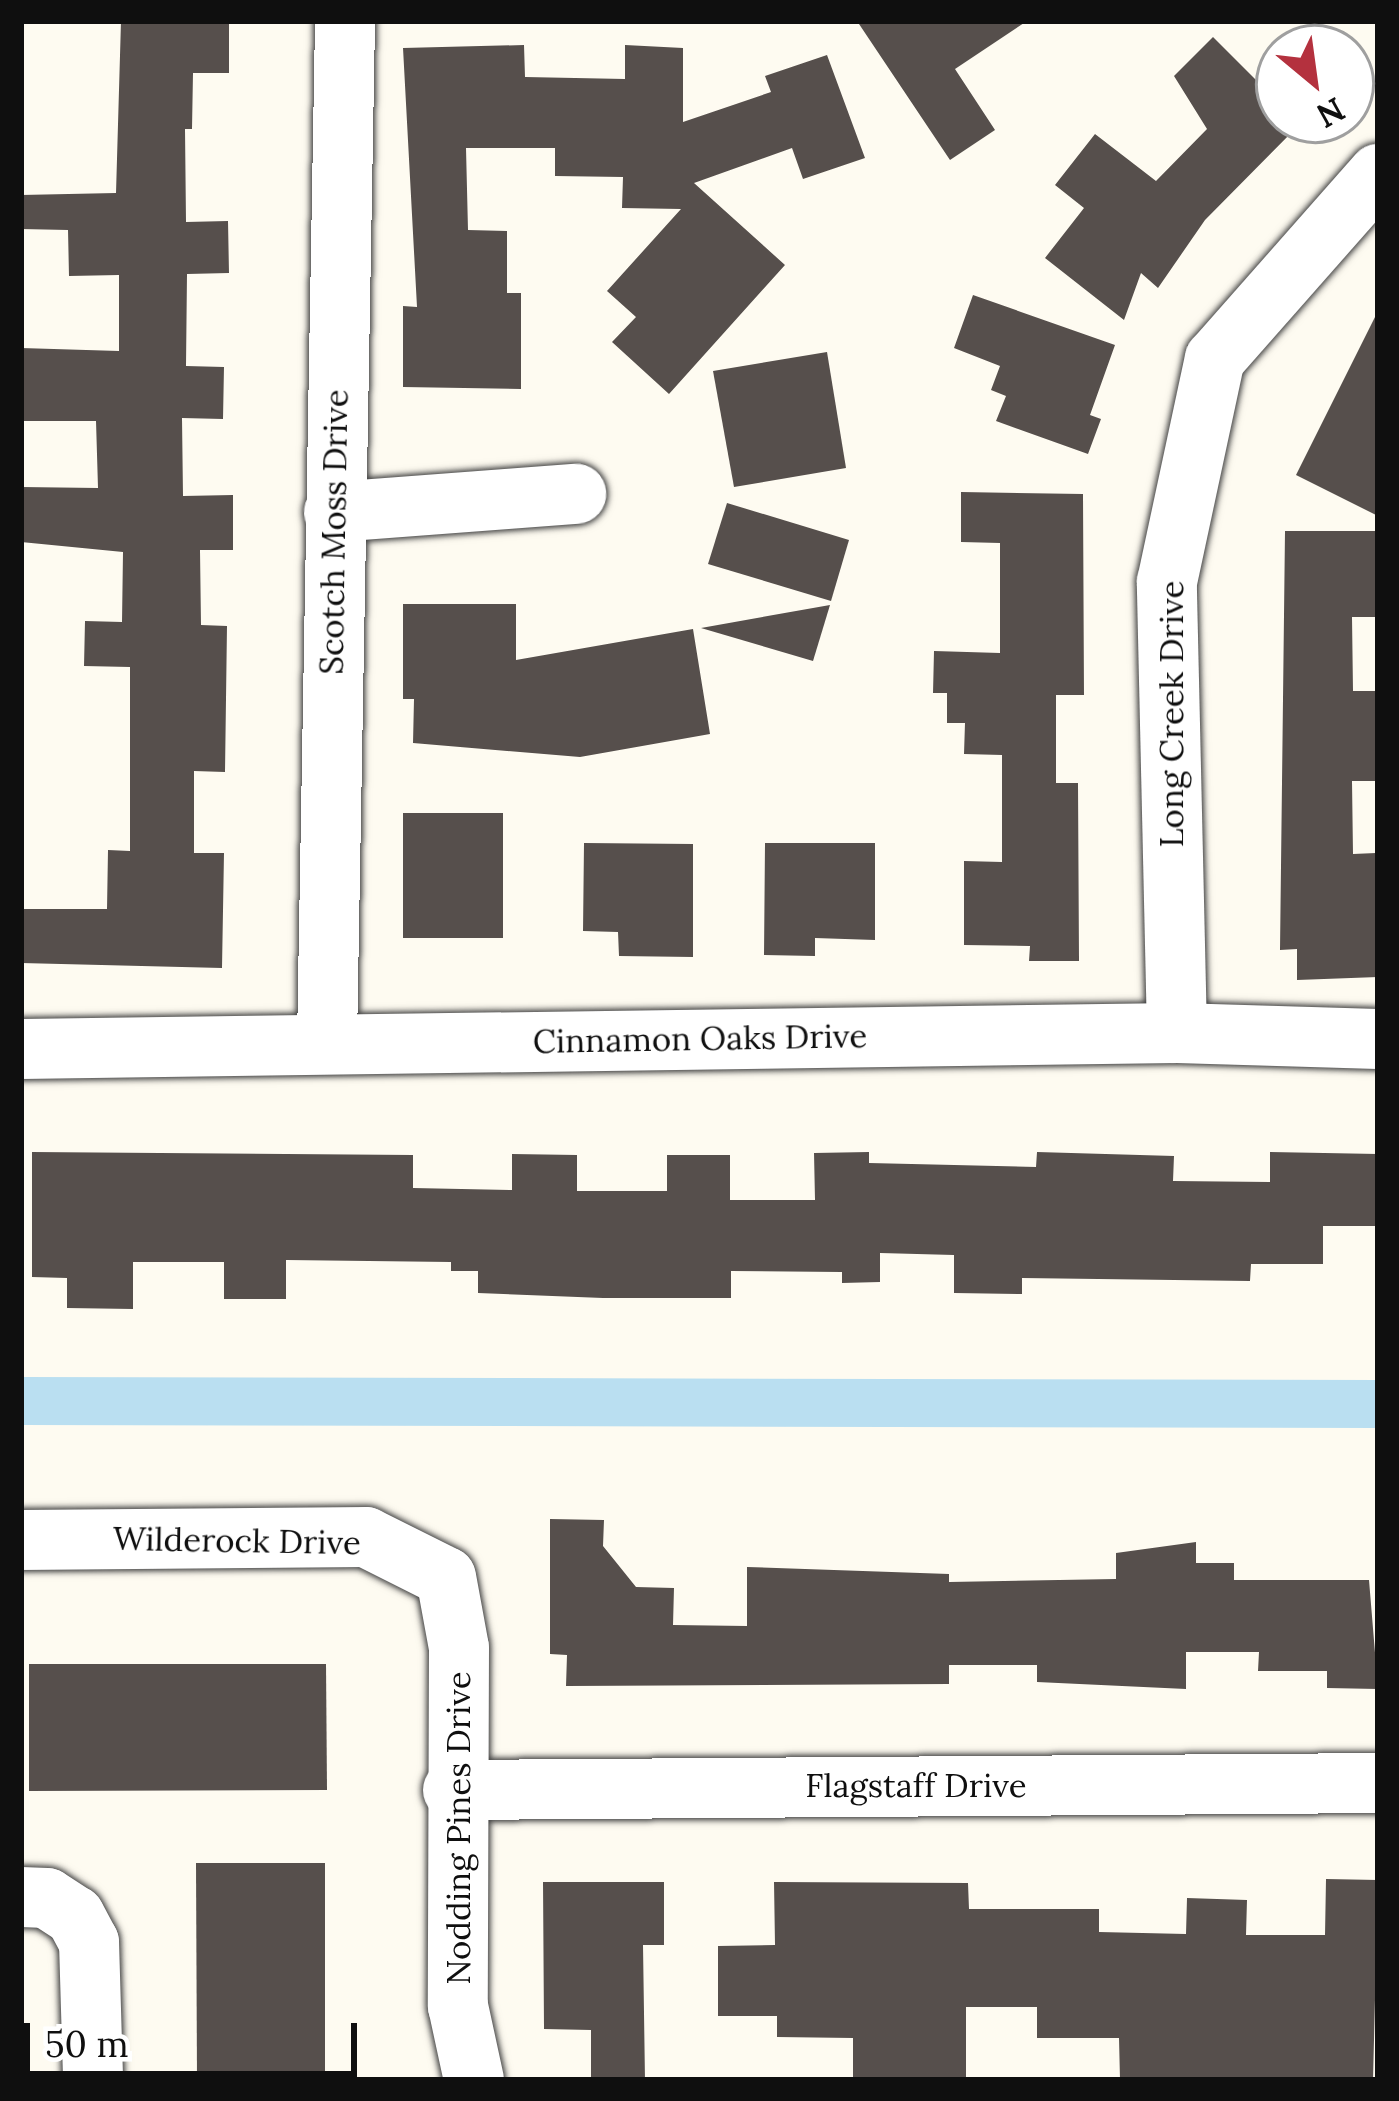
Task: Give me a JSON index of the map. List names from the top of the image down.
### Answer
{
  "streets": {
    "street": [
      "Scotch Moss Drive",
      "Long Creek Drive",
      "Cinnamon Oaks Drive",
      "Wilderock Drive",
      "Flagstaff Drive",
      "Nodding Pines Drive"
    ]
  },
  "crossings": [
    ["Scotch Moss Drive", "Cinnamon Oaks Drive"],
    ["Long Creek Drive", "Cinnamon Oaks Drive"],
    ["Wilderock Drive", "Nodding Pines Drive"],
    ["Flagstaff Drive", "Nodding Pines Drive"]
  ],
  "scale_bar": "50 m",
  "north": "bottom right"
}
